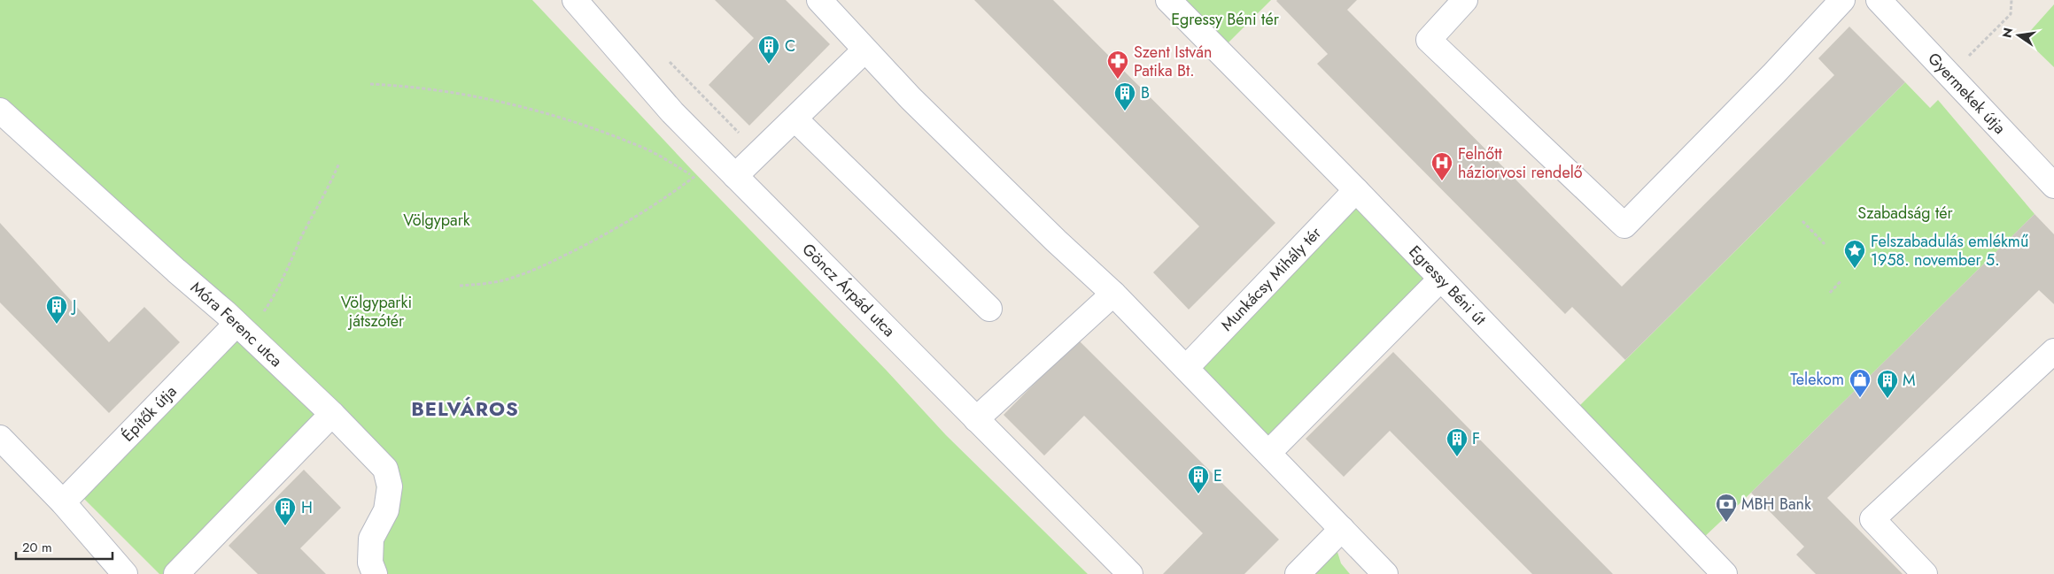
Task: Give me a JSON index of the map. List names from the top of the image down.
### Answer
{
  "streets": {
    "street": [
      "Gyermekek útja",
      "Munkácsy Mihály tér",
      "Egressy Béni út",
      "Göncz Árpád utca",
      "Móra Ferenc utca",
      "Építők útja"
    ]
  },
  "crossings": [
    ["Munkácsy Mihály tér", "Egressy Béni út"],
    ["Móra Ferenc utca", "Építők útja"]
  ],
  "districts": ["BELVÁROS"],
  "parks": [
    "Egressy Béni tér",
    "Szabadság tér",
    "Völgypark",
    "Völgyparki játszótér"
  ],
  "places": {
    "building": [
      "C",
      "B",
      "J",
      "M",
      "F",
      "E",
      "H"
    ],
    "pharmacy": ["Szent István Patika Bt."],
    "hospital": ["Felnőtt háziorvosi rendelő"],
    "place": ["Felszabadulás emlékmű 1958. november 5."],
    "shop": ["Telekom"],
    "bank": ["MBH Bank"]
  },
  "scale_bar": "20 m",
  "north": "left"
}
